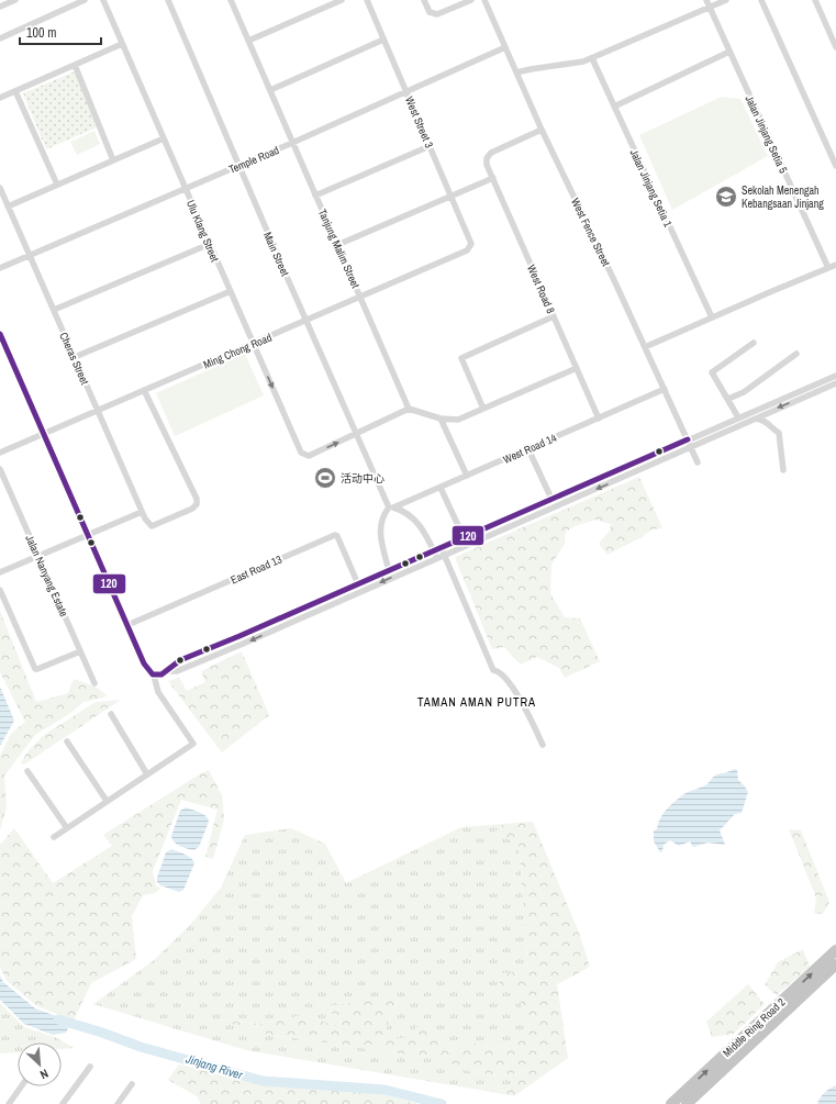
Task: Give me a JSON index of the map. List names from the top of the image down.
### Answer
{
  "streets": {
    "highway": ["Middle Ring Road 2"],
    "street": [
      "West Street 3",
      "Jalan Jinjang Setia 5",
      "Temple Road",
      "Jalan Jinjang Setia 1",
      "Ulu Klang Street",
      "West Fence Street",
      "Tanjung Malim Street",
      "Main Street",
      "West Road 8",
      "Ming Chong Road",
      "Cheras Street",
      "West Road 14",
      "East Road 13",
      "Jalan Nanyang Estate"
    ]
  },
  "crossings": [
    ["West Street 3", "Temple Road"],
    ["West Street 3", "Ming Chong Road"],
    ["Temple Road", "Ulu Klang Street"],
    ["Temple Road", "West Fence Street"],
    ["Temple Road", "Tanjung Malim Street"],
    ["Temple Road", "Main Street"],
    ["Temple Road", "Cheras Street"],
    ["Ulu Klang Street", "Main Street"],
    ["Ulu Klang Street", "Ming Chong Road"],
    ["West Fence Street", "West Road 8"],
    ["West Fence Street", "West Road 14"],
    ["Tanjung Malim Street", "Ming Chong Road"],
    ["Main Street", "Ming Chong Road"],
    ["Main Street", "West Road 14"],
    ["West Road 8", "West Road 14"],
    ["Ming Chong Road", "Cheras Street"]
  ],
  "districts": ["TAMAN AMAN PUTRA"],
  "water": ["Jinjang River"],
  "places": {
    "school or university": ["Sekolah Menengah Kebangsaan Jinjang"],
    "sports": ["活动中心"]
  },
  "lines": ["transit line 120"],
  "scale_bar": "100 m",
  "north": "bottom right"
}
